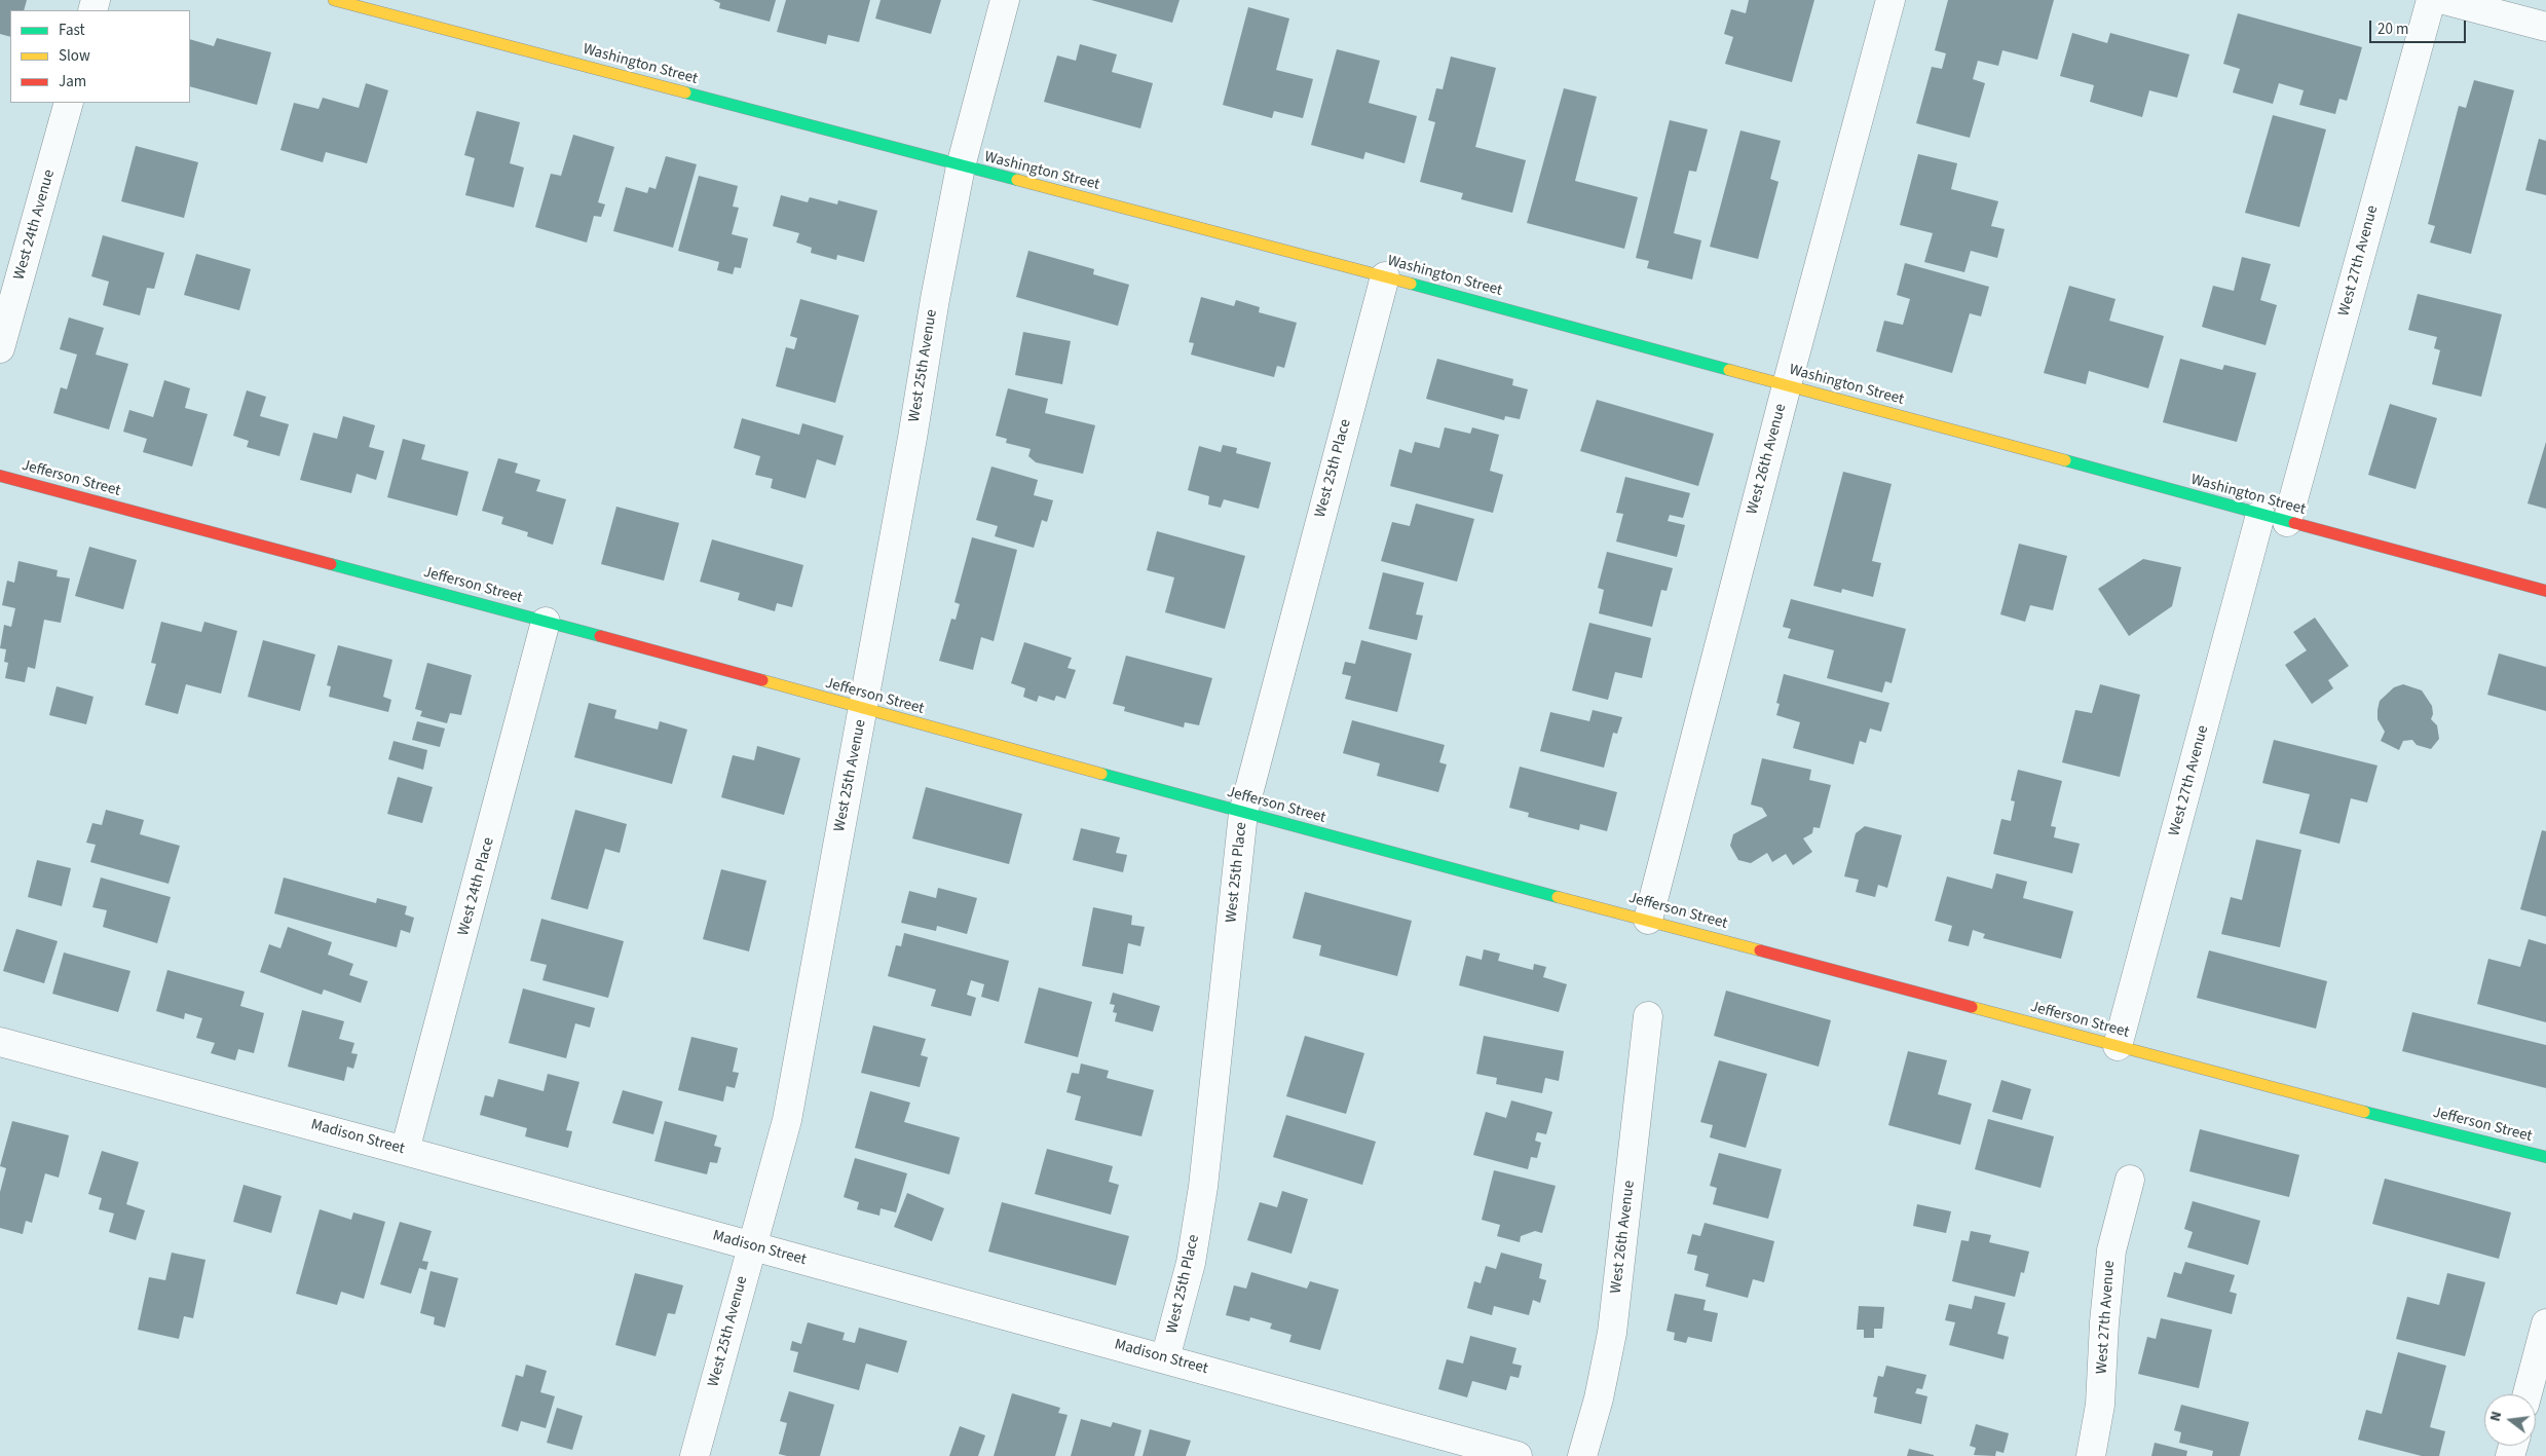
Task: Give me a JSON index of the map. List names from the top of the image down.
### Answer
{
  "streets": {
    "street": [
      "Washington Street",
      "West 24th Avenue",
      "West 27th Avenue",
      "West 25th Avenue",
      "West 26th Avenue",
      "West 25th Place",
      "Jefferson Street",
      "West 24th Place",
      "Madison Street"
    ]
  },
  "crossings": [
    ["Washington Street", "West 27th Avenue"],
    ["Washington Street", "West 25th Avenue"],
    ["Washington Street", "West 26th Avenue"],
    ["Washington Street", "West 25th Place"],
    ["West 27th Avenue", "Jefferson Street"],
    ["West 25th Avenue", "Jefferson Street"],
    ["West 25th Avenue", "Madison Street"],
    ["West 26th Avenue", "Jefferson Street"],
    ["West 25th Place", "Jefferson Street"],
    ["West 25th Place", "Madison Street"],
    ["Jefferson Street", "West 24th Place"],
    ["West 24th Place", "Madison Street"]
  ],
  "legend": ["Fast", "Slow", "Jam"],
  "scale_bar": "20 m",
  "north": "left"
}
